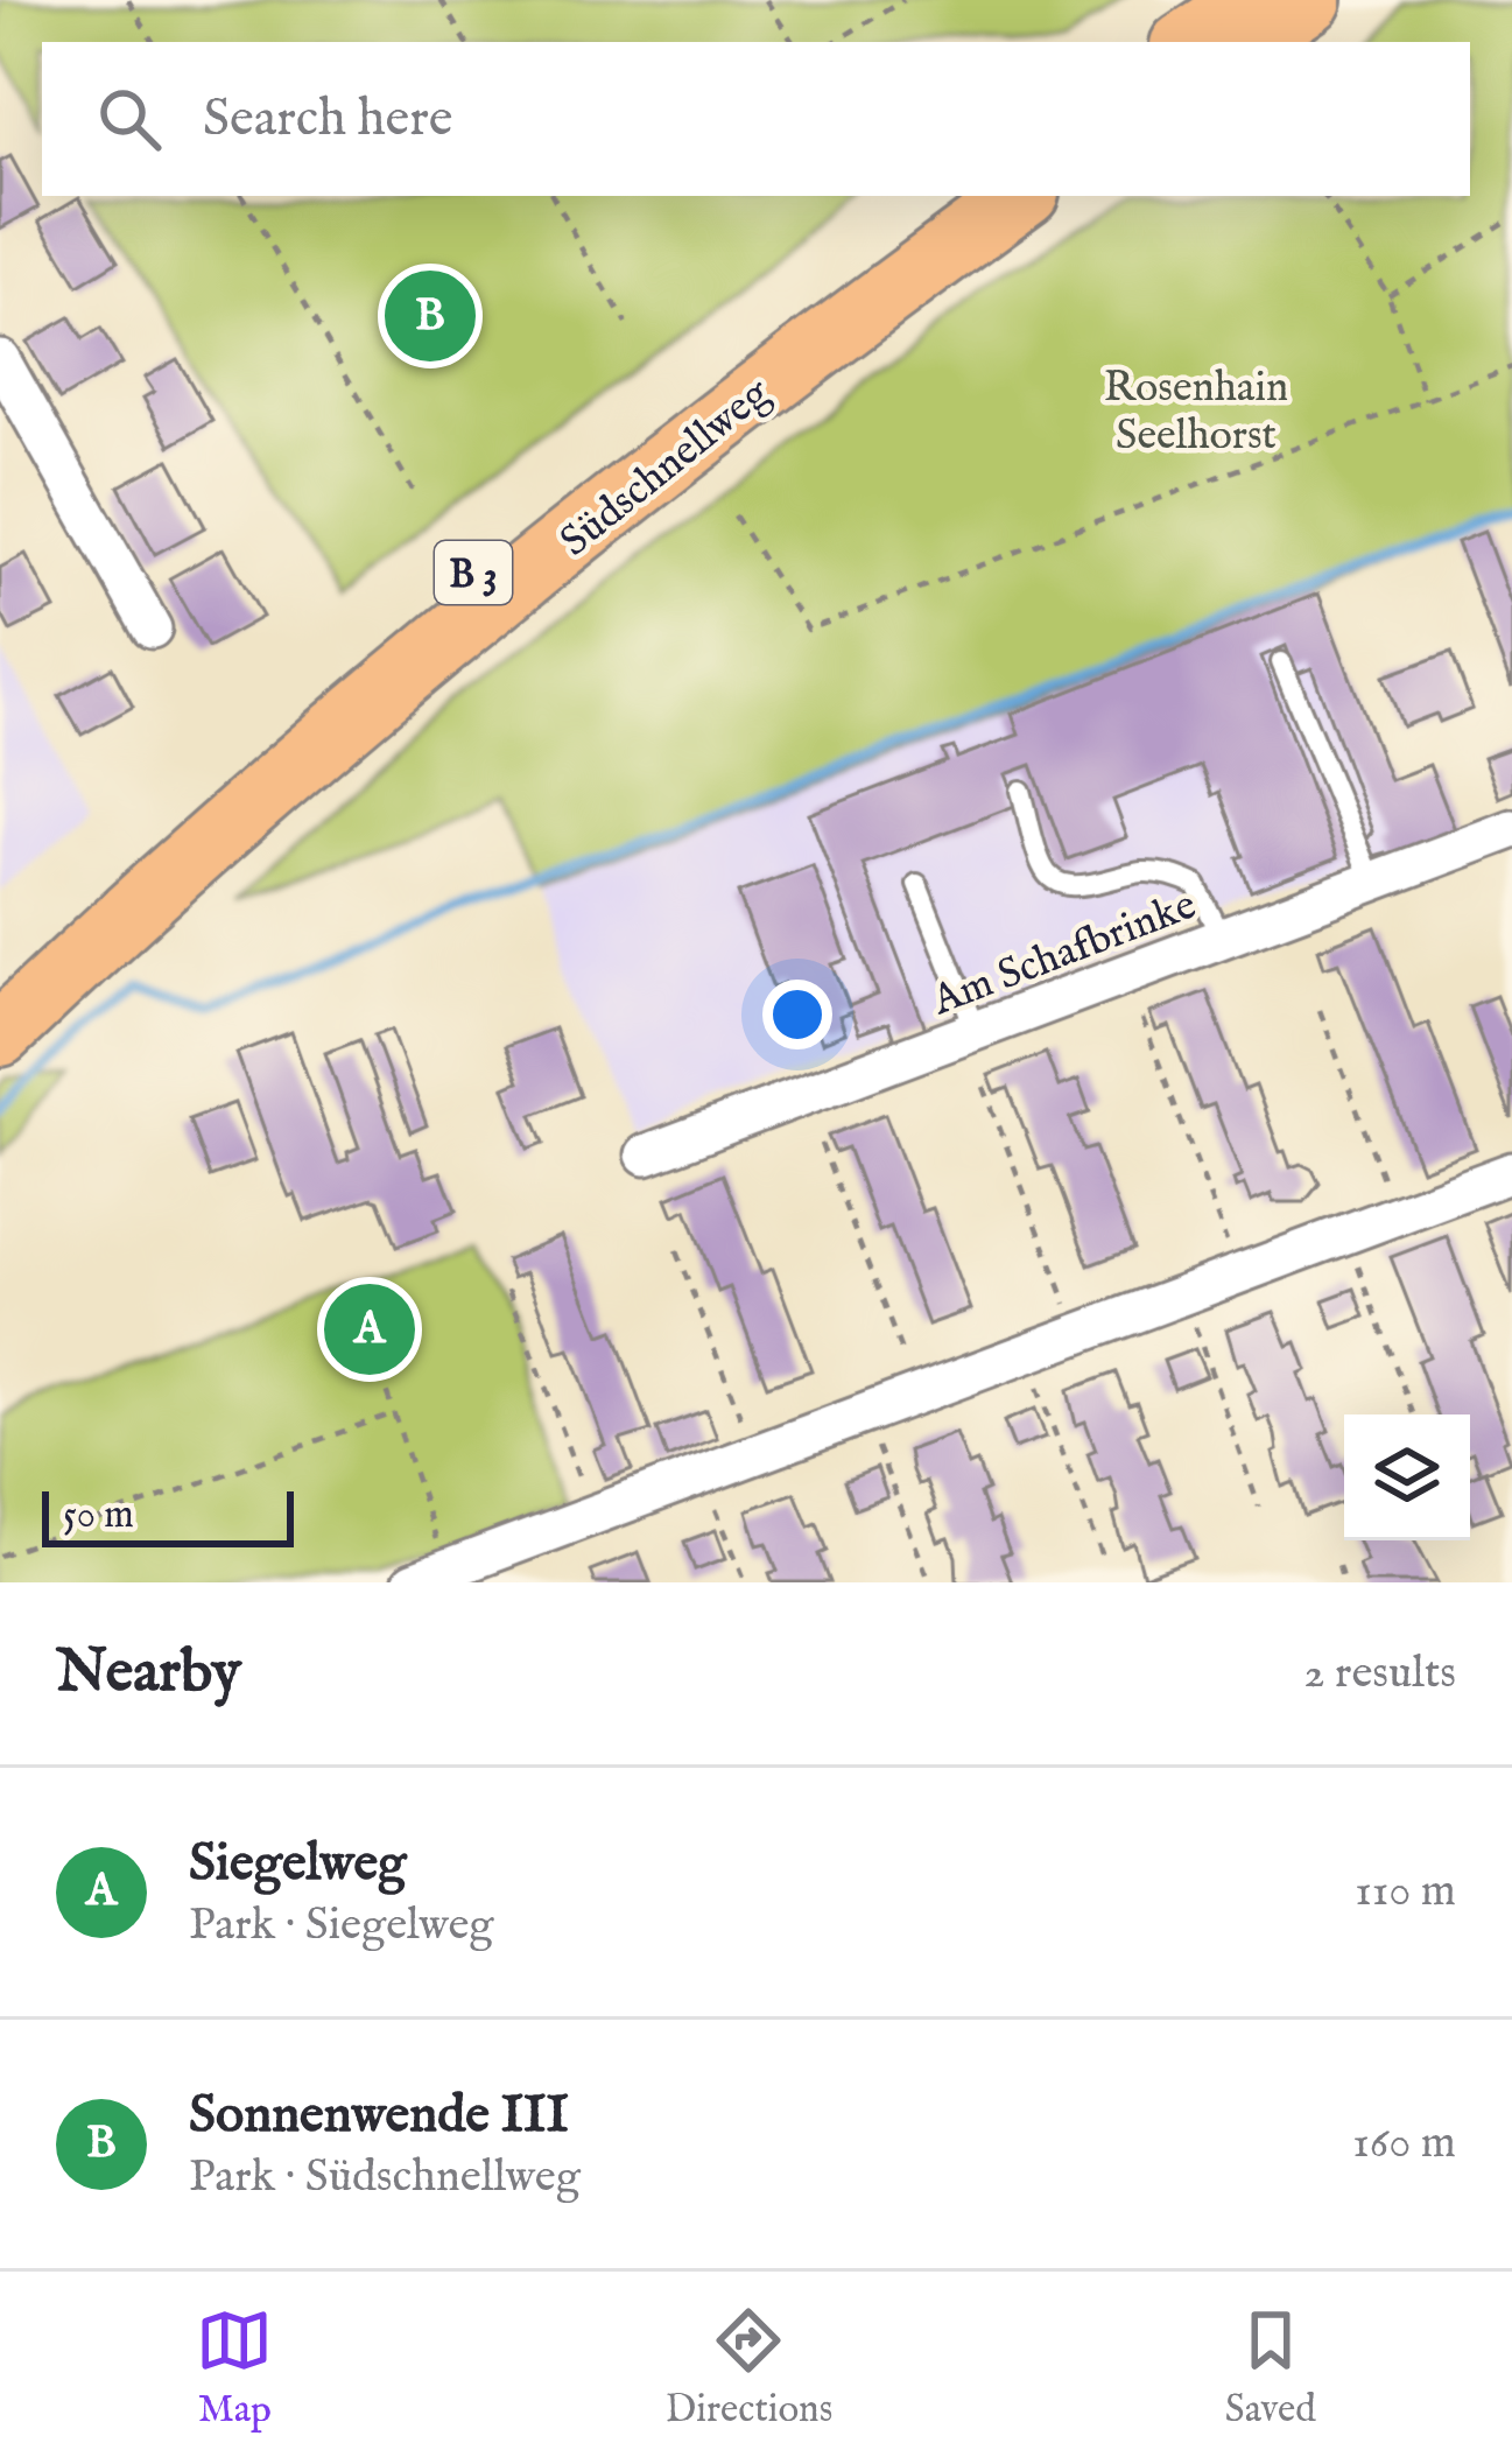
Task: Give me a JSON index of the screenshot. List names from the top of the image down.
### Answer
{
  "streets": {
    "highway": ["Südschnellweg", "B 3"],
    "street": ["Am Schafbrinke"]
  },
  "parks": ["Rosenhain Seelhorst"],
  "scale_bar": "50 m",
  "page": {
    "search": "Search here",
    "pins": ["B", "A"],
    "scale": "50 m",
    "heading": ["Nearby", "2 results"],
    "list": [
      {
        "mark": "A",
        "name": "Siegelweg",
        "note": "Park · Siegelweg",
        "value": "110 m"
      },
      {
        "mark": "B",
        "name": "Sonnenwende III",
        "note": "Park · Südschnellweg",
        "value": "160 m"
      }
    ],
    "nav": ["Map", "Directions", "Saved"]
  }
}
